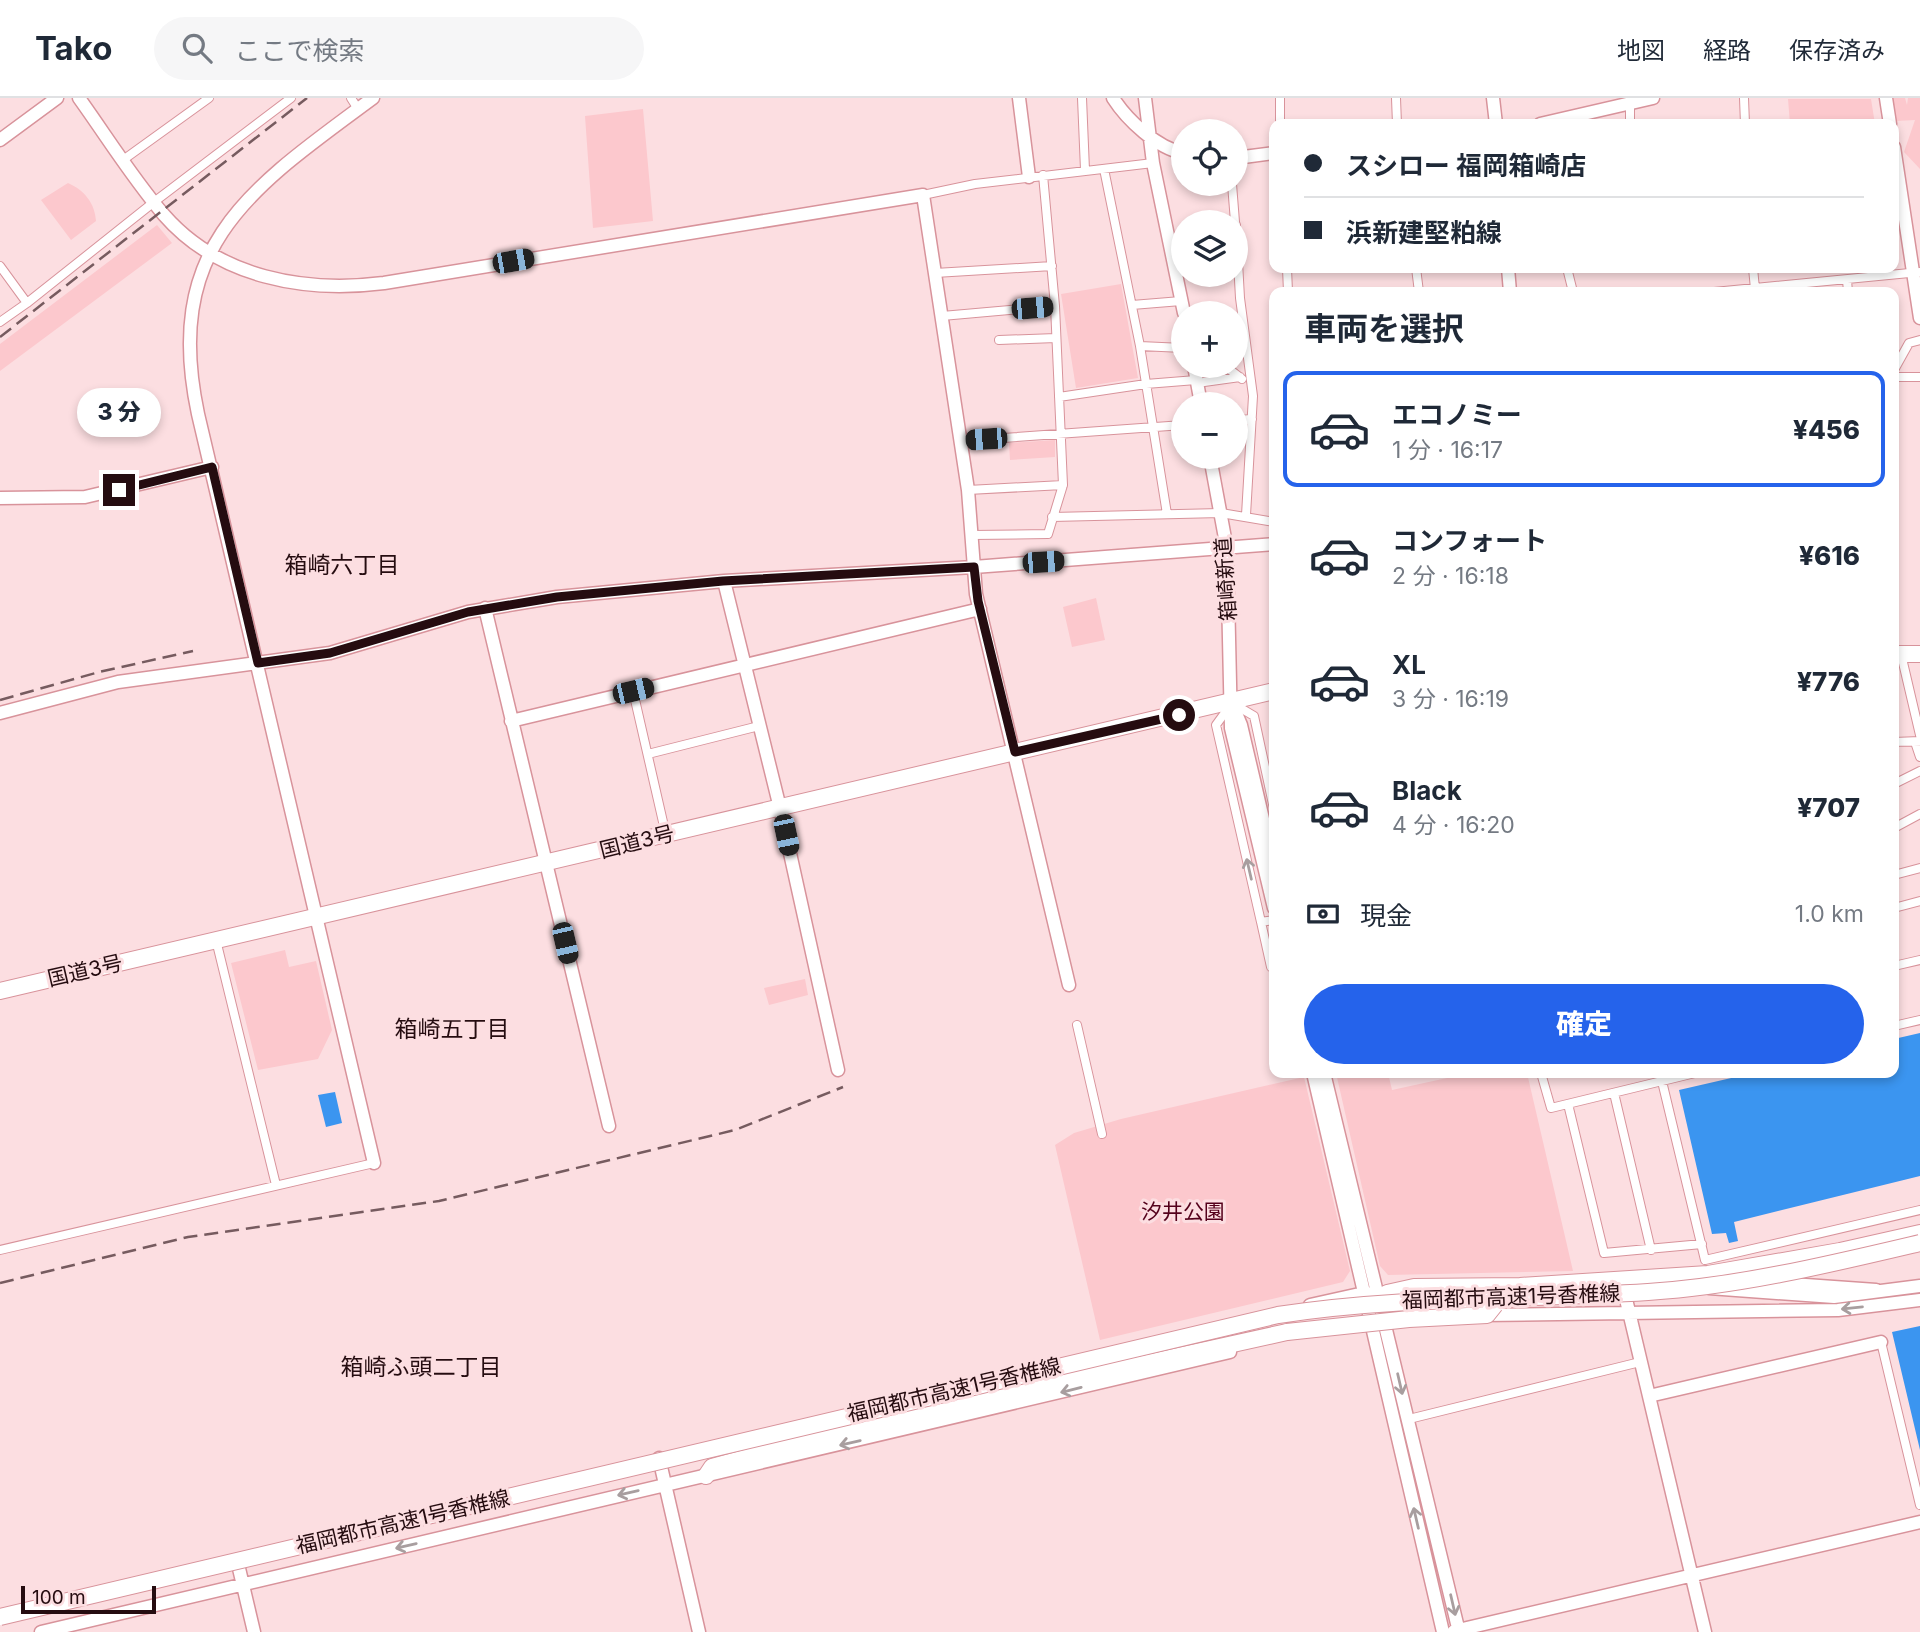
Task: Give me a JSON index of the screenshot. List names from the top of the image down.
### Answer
{
  "streets": {
    "highway": ["国道3号", "福岡都市高速1号香椎線"],
    "street": ["箱崎新道"]
  },
  "crossings": [
    ["箱崎新道", "国道3号"]
  ],
  "districts": ["箱崎六丁目", "箱崎五丁目", "箱崎ふ頭二丁目"],
  "parks": ["汐井公園"],
  "scale_bar": "100 m",
  "page": {
    "header": "Tako",
    "search": "ここで検索",
    "nav": ["地図", "経路", "保存済み"],
    "map_buttons": ["+", "−"],
    "banner": ["スシロー 福岡箱崎店", "浜新建堅粕線"],
    "heading": "車両を選択",
    "list": [
      {
        "name": "エコノミー",
        "note": "1 分 · 16:17",
        "value": "¥456"
      },
      {
        "name": "コンフォート",
        "note": "2 分 · 16:18",
        "value": "¥616"
      },
      {
        "name": "XL",
        "note": "3 分 · 16:19",
        "value": "¥776"
      },
      {
        "name": "Black",
        "note": "4 分 · 16:20",
        "value": "¥707"
      }
    ],
    "bubble": "3 分",
    "pay": ["現金", "1.0 km"],
    "buttons": "確定",
    "scale": "100 m"
  }
}
